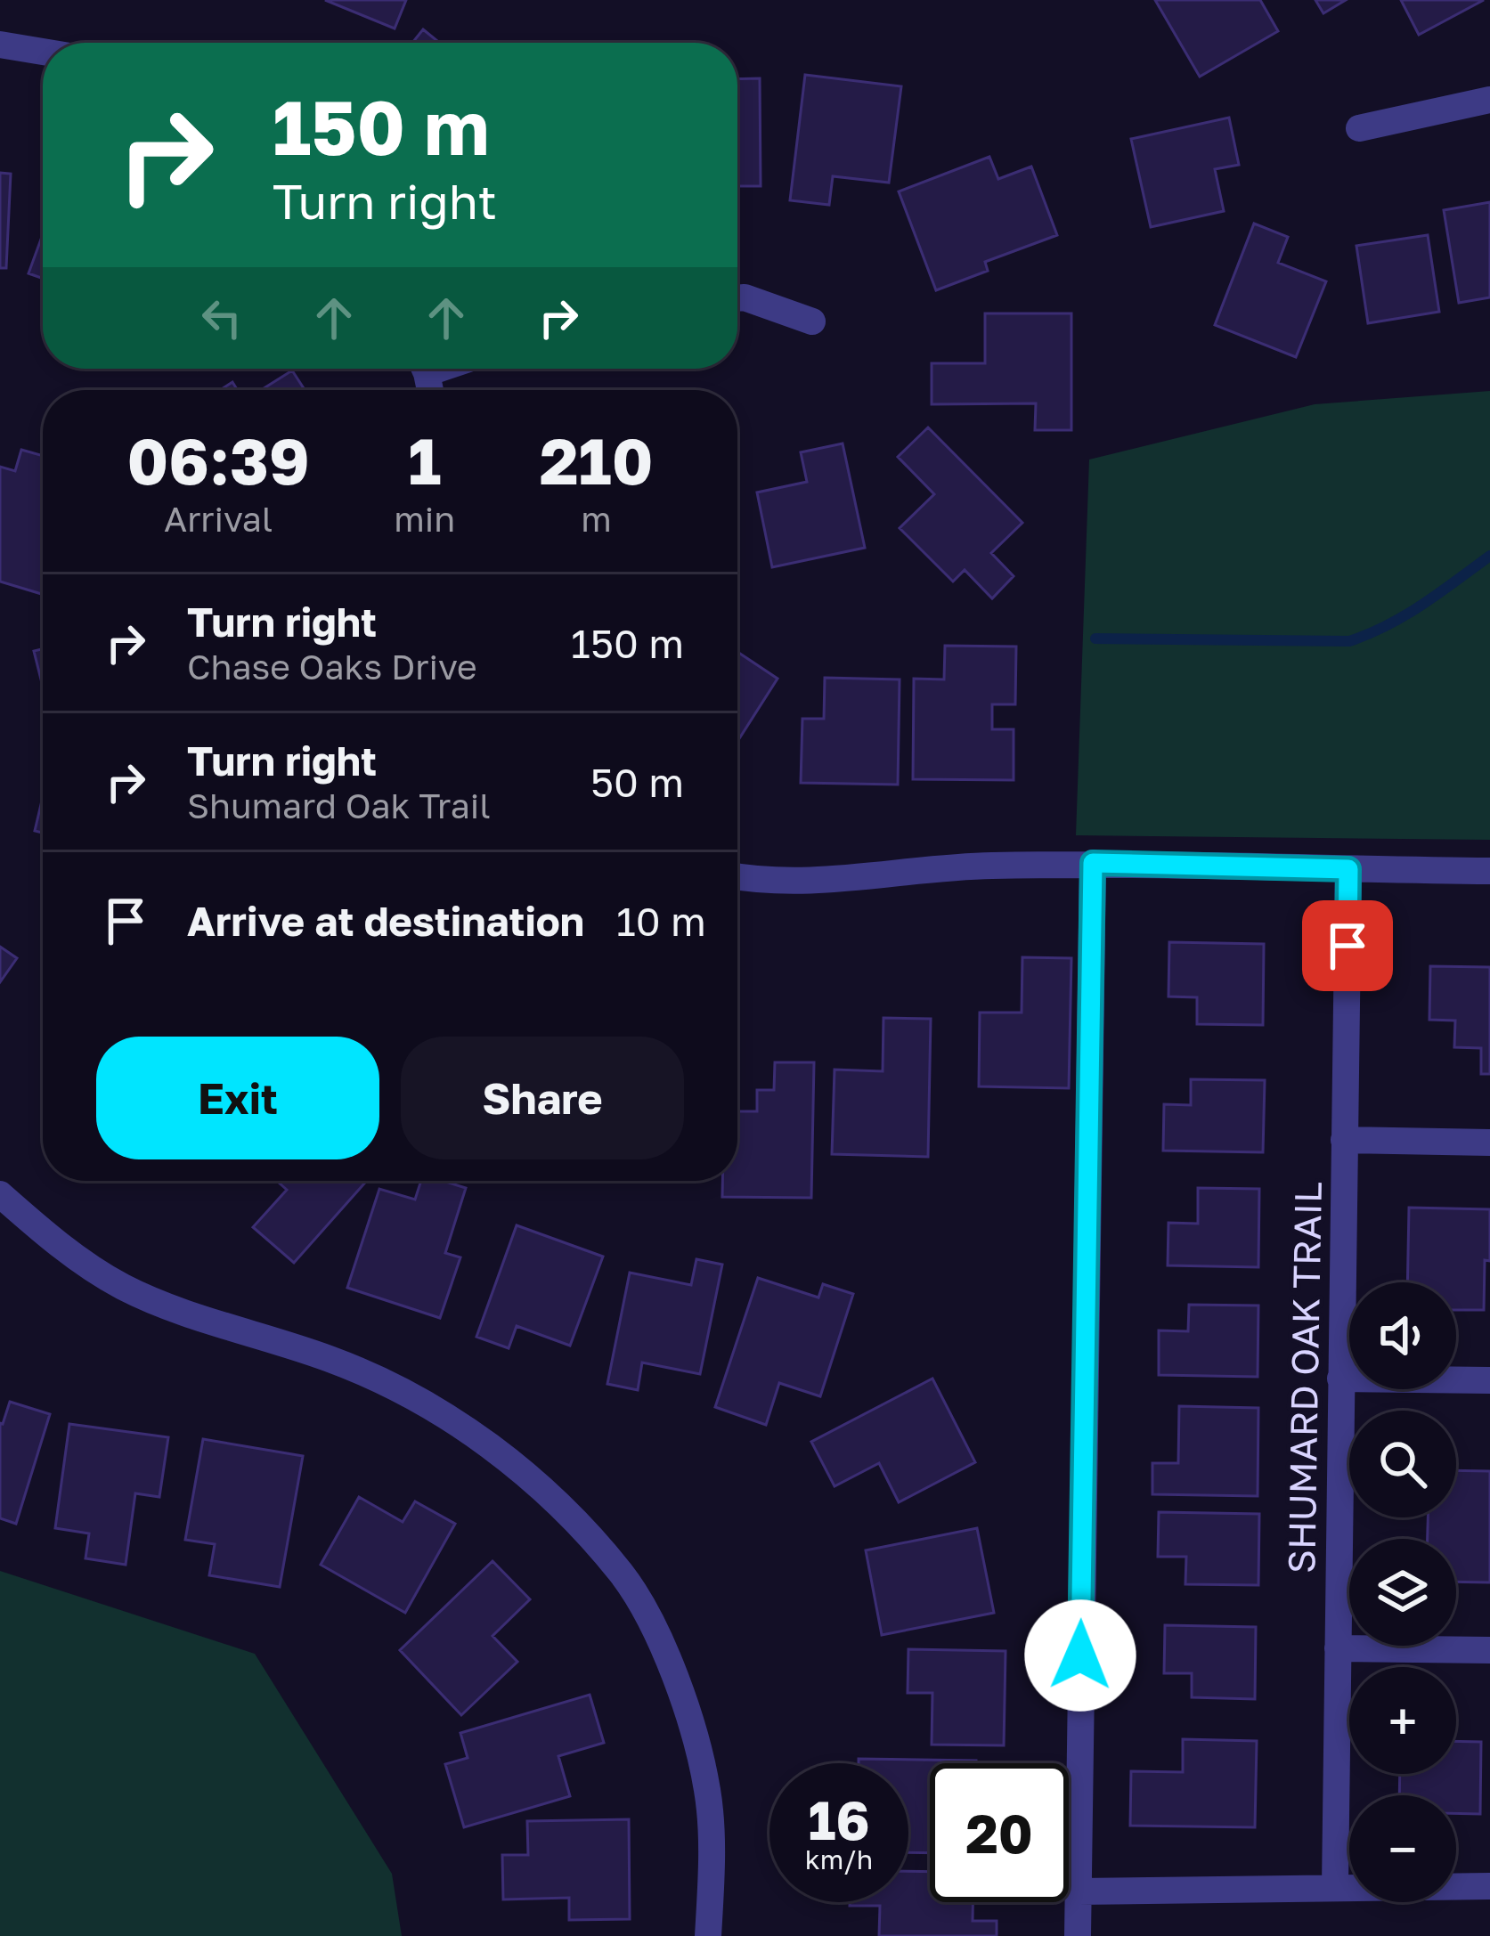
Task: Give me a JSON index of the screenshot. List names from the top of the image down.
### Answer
{
  "streets": {
    "street": ["SHUMARD OAK TRAIL"]
  },
  "page": {
    "turn": ["150 m", "Turn right"],
    "eta": [
      "06:39",
      "Arrival",
      "1",
      "min",
      "210",
      "m"
    ],
    "list": [
      {
        "name": "Turn right",
        "note": "Chase Oaks Drive",
        "value": "150 m"
      },
      {
        "name": "Turn right",
        "note": "Shumard Oak Trail",
        "value": "50 m"
      },
      {
        "name": "Arrive at destination",
        "value": "10 m"
      }
    ],
    "buttons": ["Exit", "Share"],
    "map_buttons": ["+", "−"],
    "speed": "16 km/h",
    "limit": "20"
  }
}
